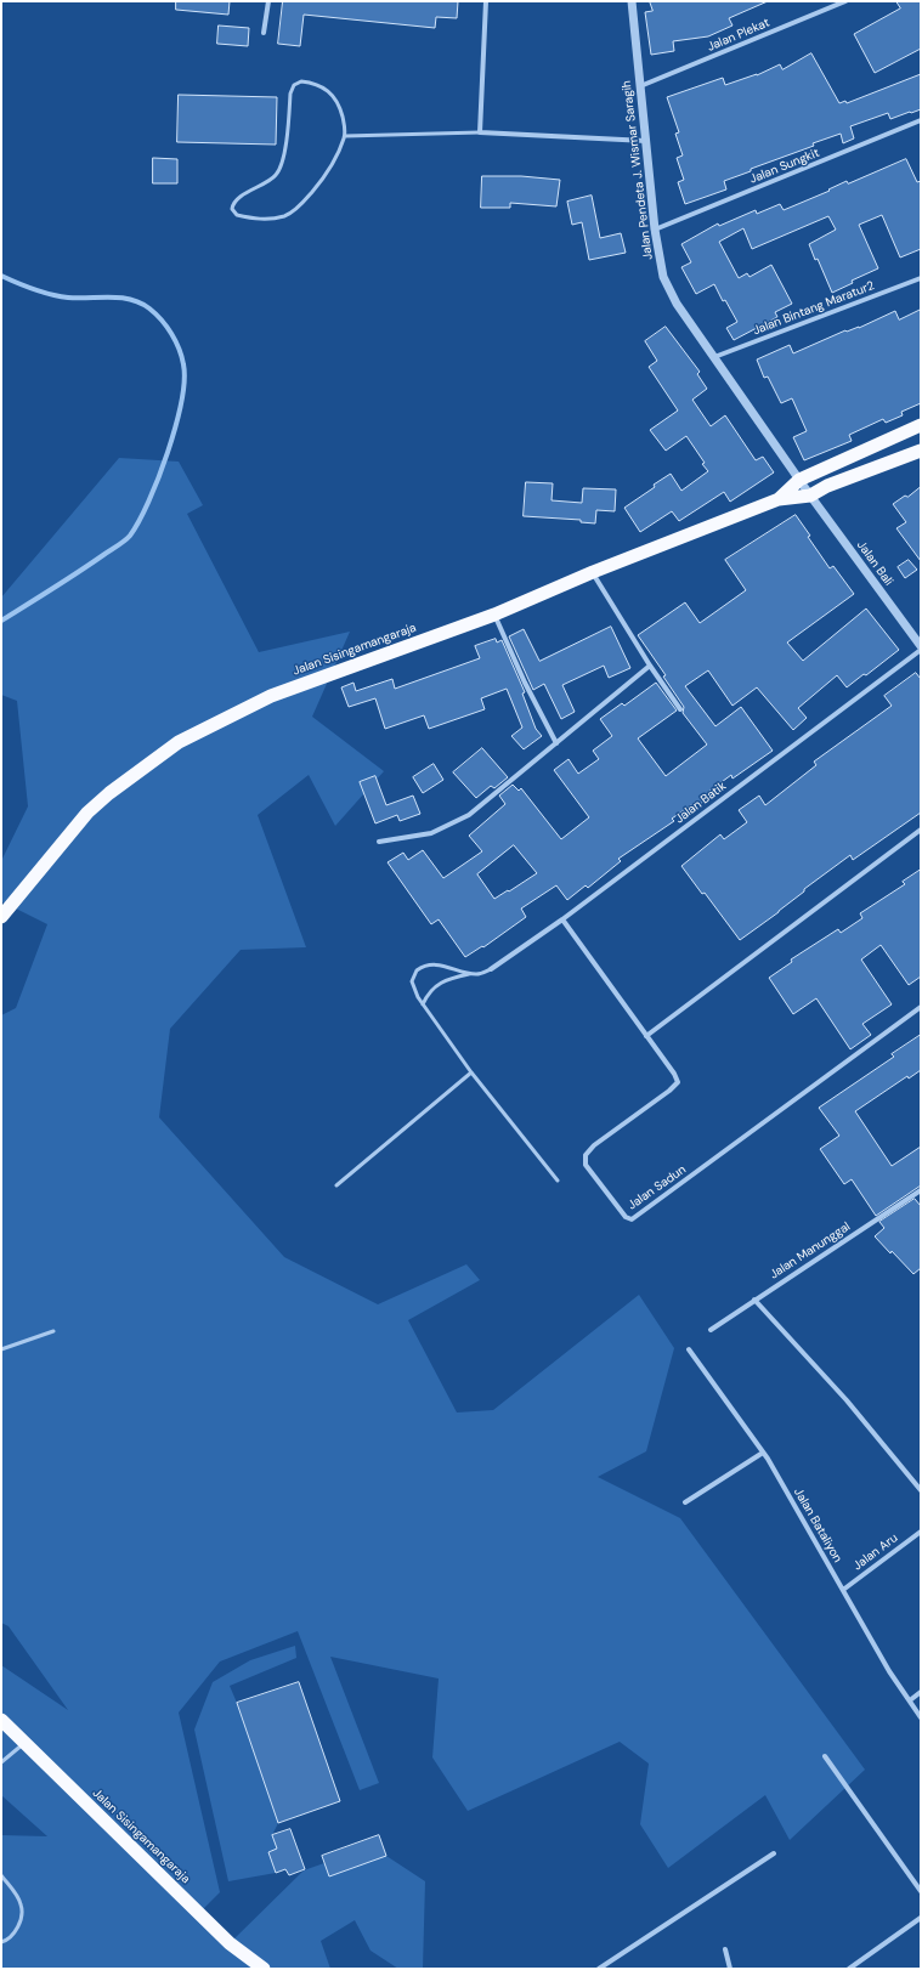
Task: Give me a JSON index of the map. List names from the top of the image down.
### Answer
{
  "streets": {
    "highway": ["Jalan Sisingamangaraja"],
    "street": [
      "Jalan Plekat",
      "Jalan Sungkit",
      "Jalan Pendeta J. Wismar Saragih",
      "Jalan Bintang Maratur2",
      "Jalan Bali",
      "Jalan Batik",
      "Jalan Sadun",
      "Jalan Manunggal",
      "Jalan Bataliyon",
      "Jalan Aru"
    ]
  },
  "crossings": [
    ["Jalan Plekat", "Jalan Pendeta J. Wismar Saragih"],
    ["Jalan Sungkit", "Jalan Pendeta J. Wismar Saragih"],
    ["Jalan Pendeta J. Wismar Saragih", "Jalan Bintang Maratur2"],
    ["Jalan Pendeta J. Wismar Saragih", "Jalan Bali"],
    ["Jalan Pendeta J. Wismar Saragih", "Jalan Sisingamangaraja"],
    ["Jalan Bali", "Jalan Sisingamangaraja"],
    ["Jalan Bali", "Jalan Batik"],
    ["Jalan Batik", "Jalan Sadun"],
    ["Jalan Bataliyon", "Jalan Aru"]
  ]
}
